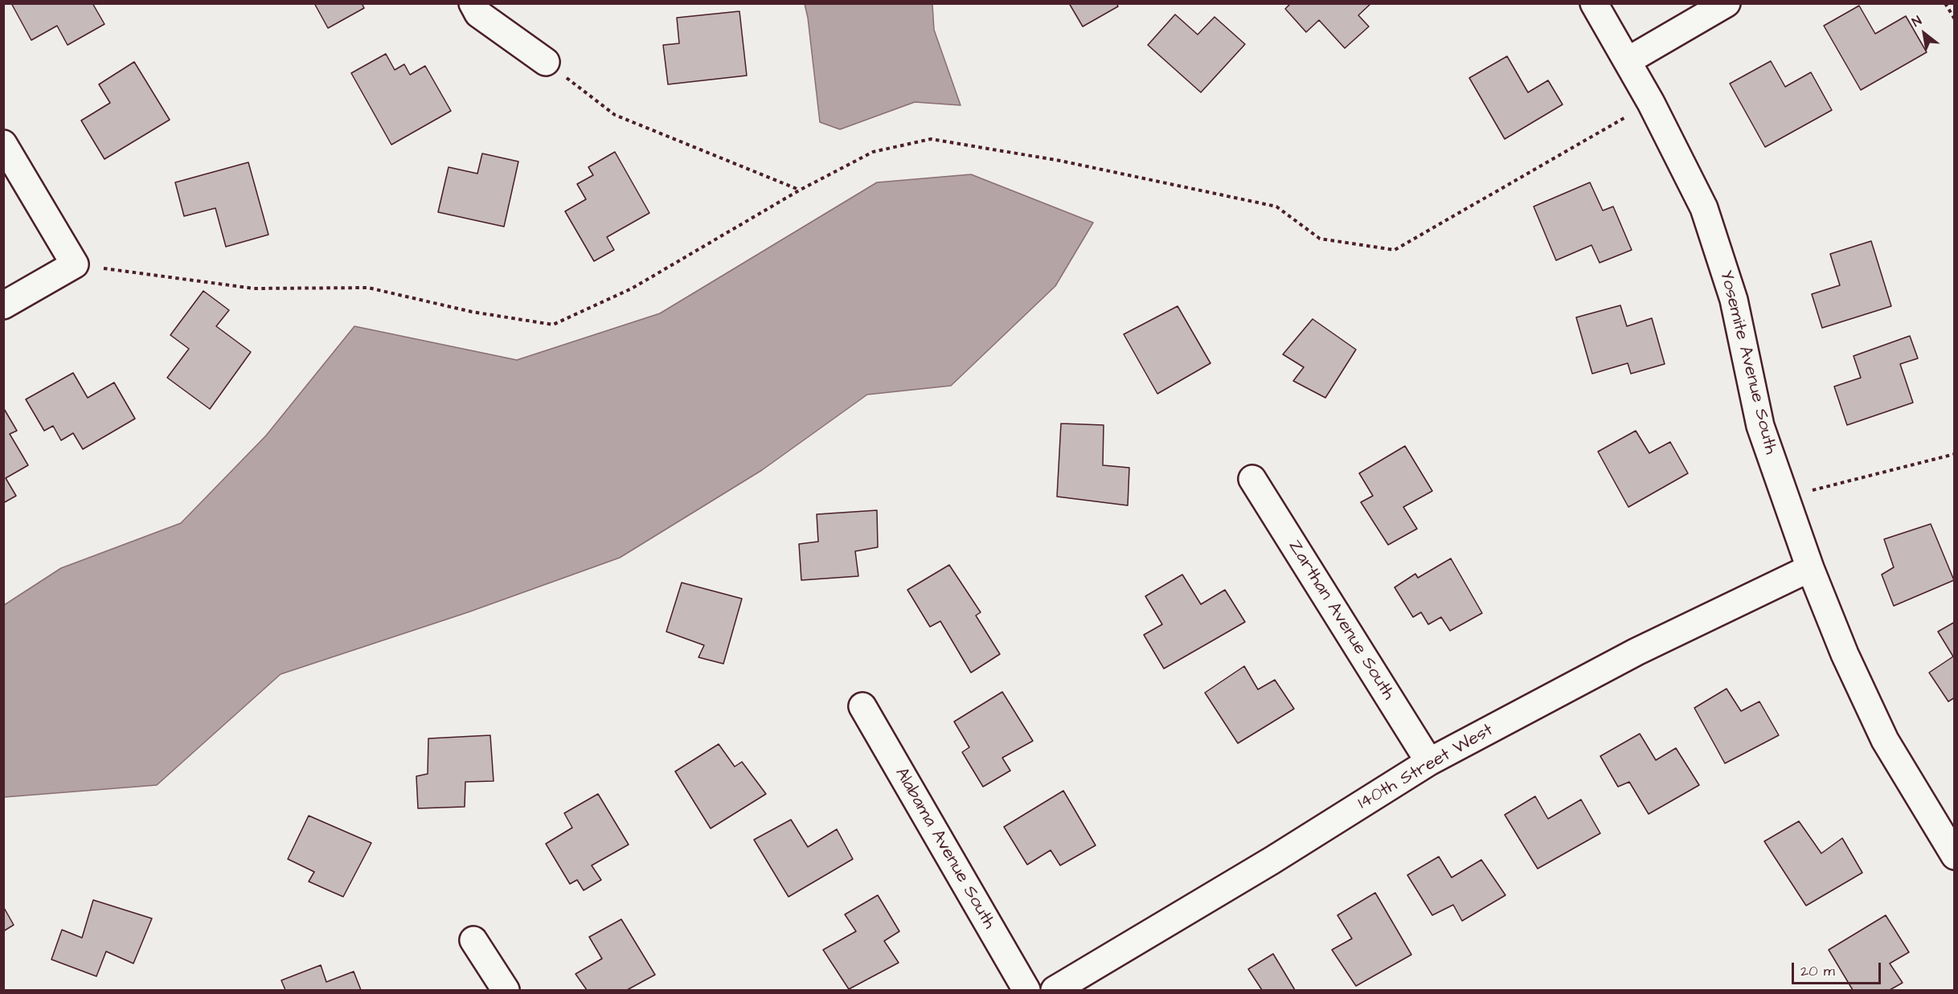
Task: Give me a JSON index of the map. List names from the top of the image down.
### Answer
{
  "streets": {
    "street": [
      "Yosemite Avenue South",
      "Zarthan Avenue South",
      "140th Street West",
      "Alabama Avenue South"
    ]
  },
  "crossings": [
    ["Yosemite Avenue South", "140th Street West"],
    ["Zarthan Avenue South", "140th Street West"]
  ],
  "scale_bar": "20 m",
  "north": "top left"
}
